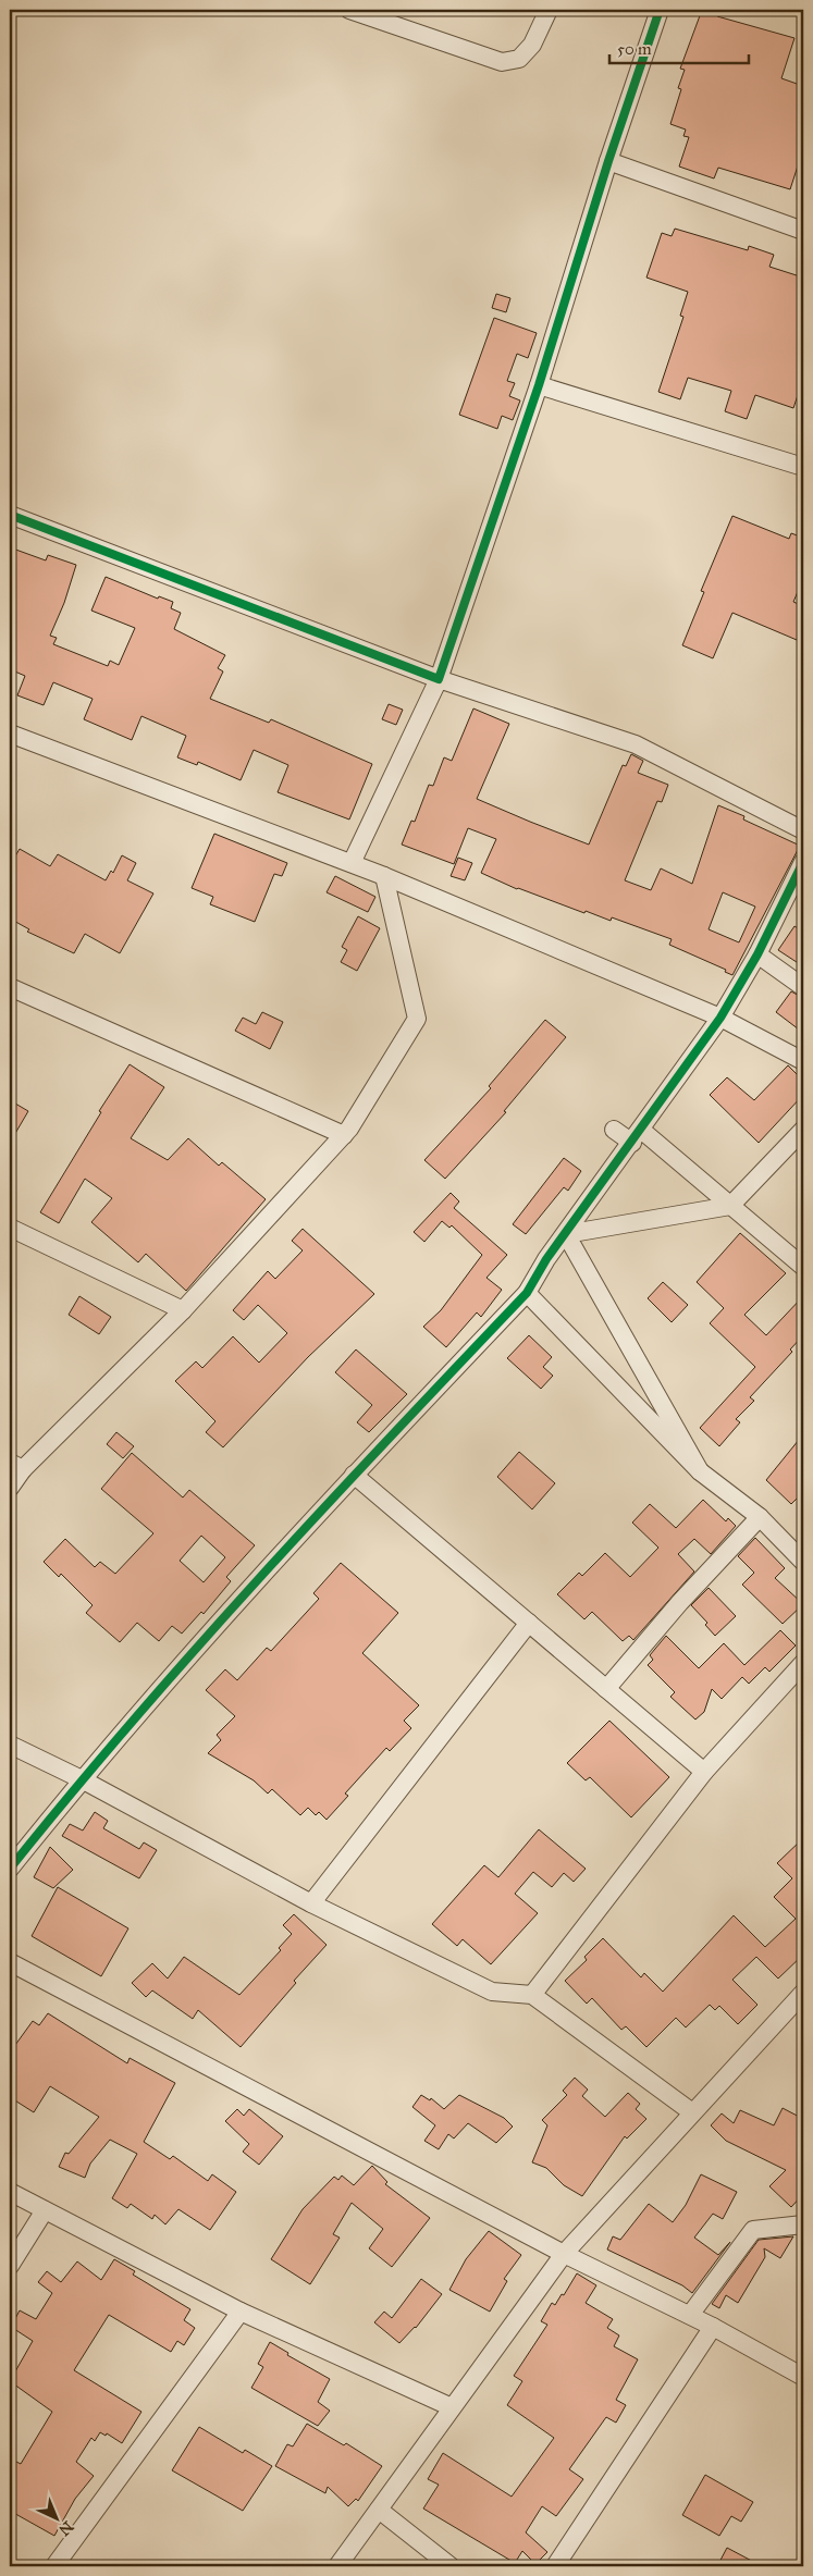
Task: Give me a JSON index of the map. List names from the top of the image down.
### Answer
{
  "scale_bar": "50 m",
  "north": "bottom right"
}
